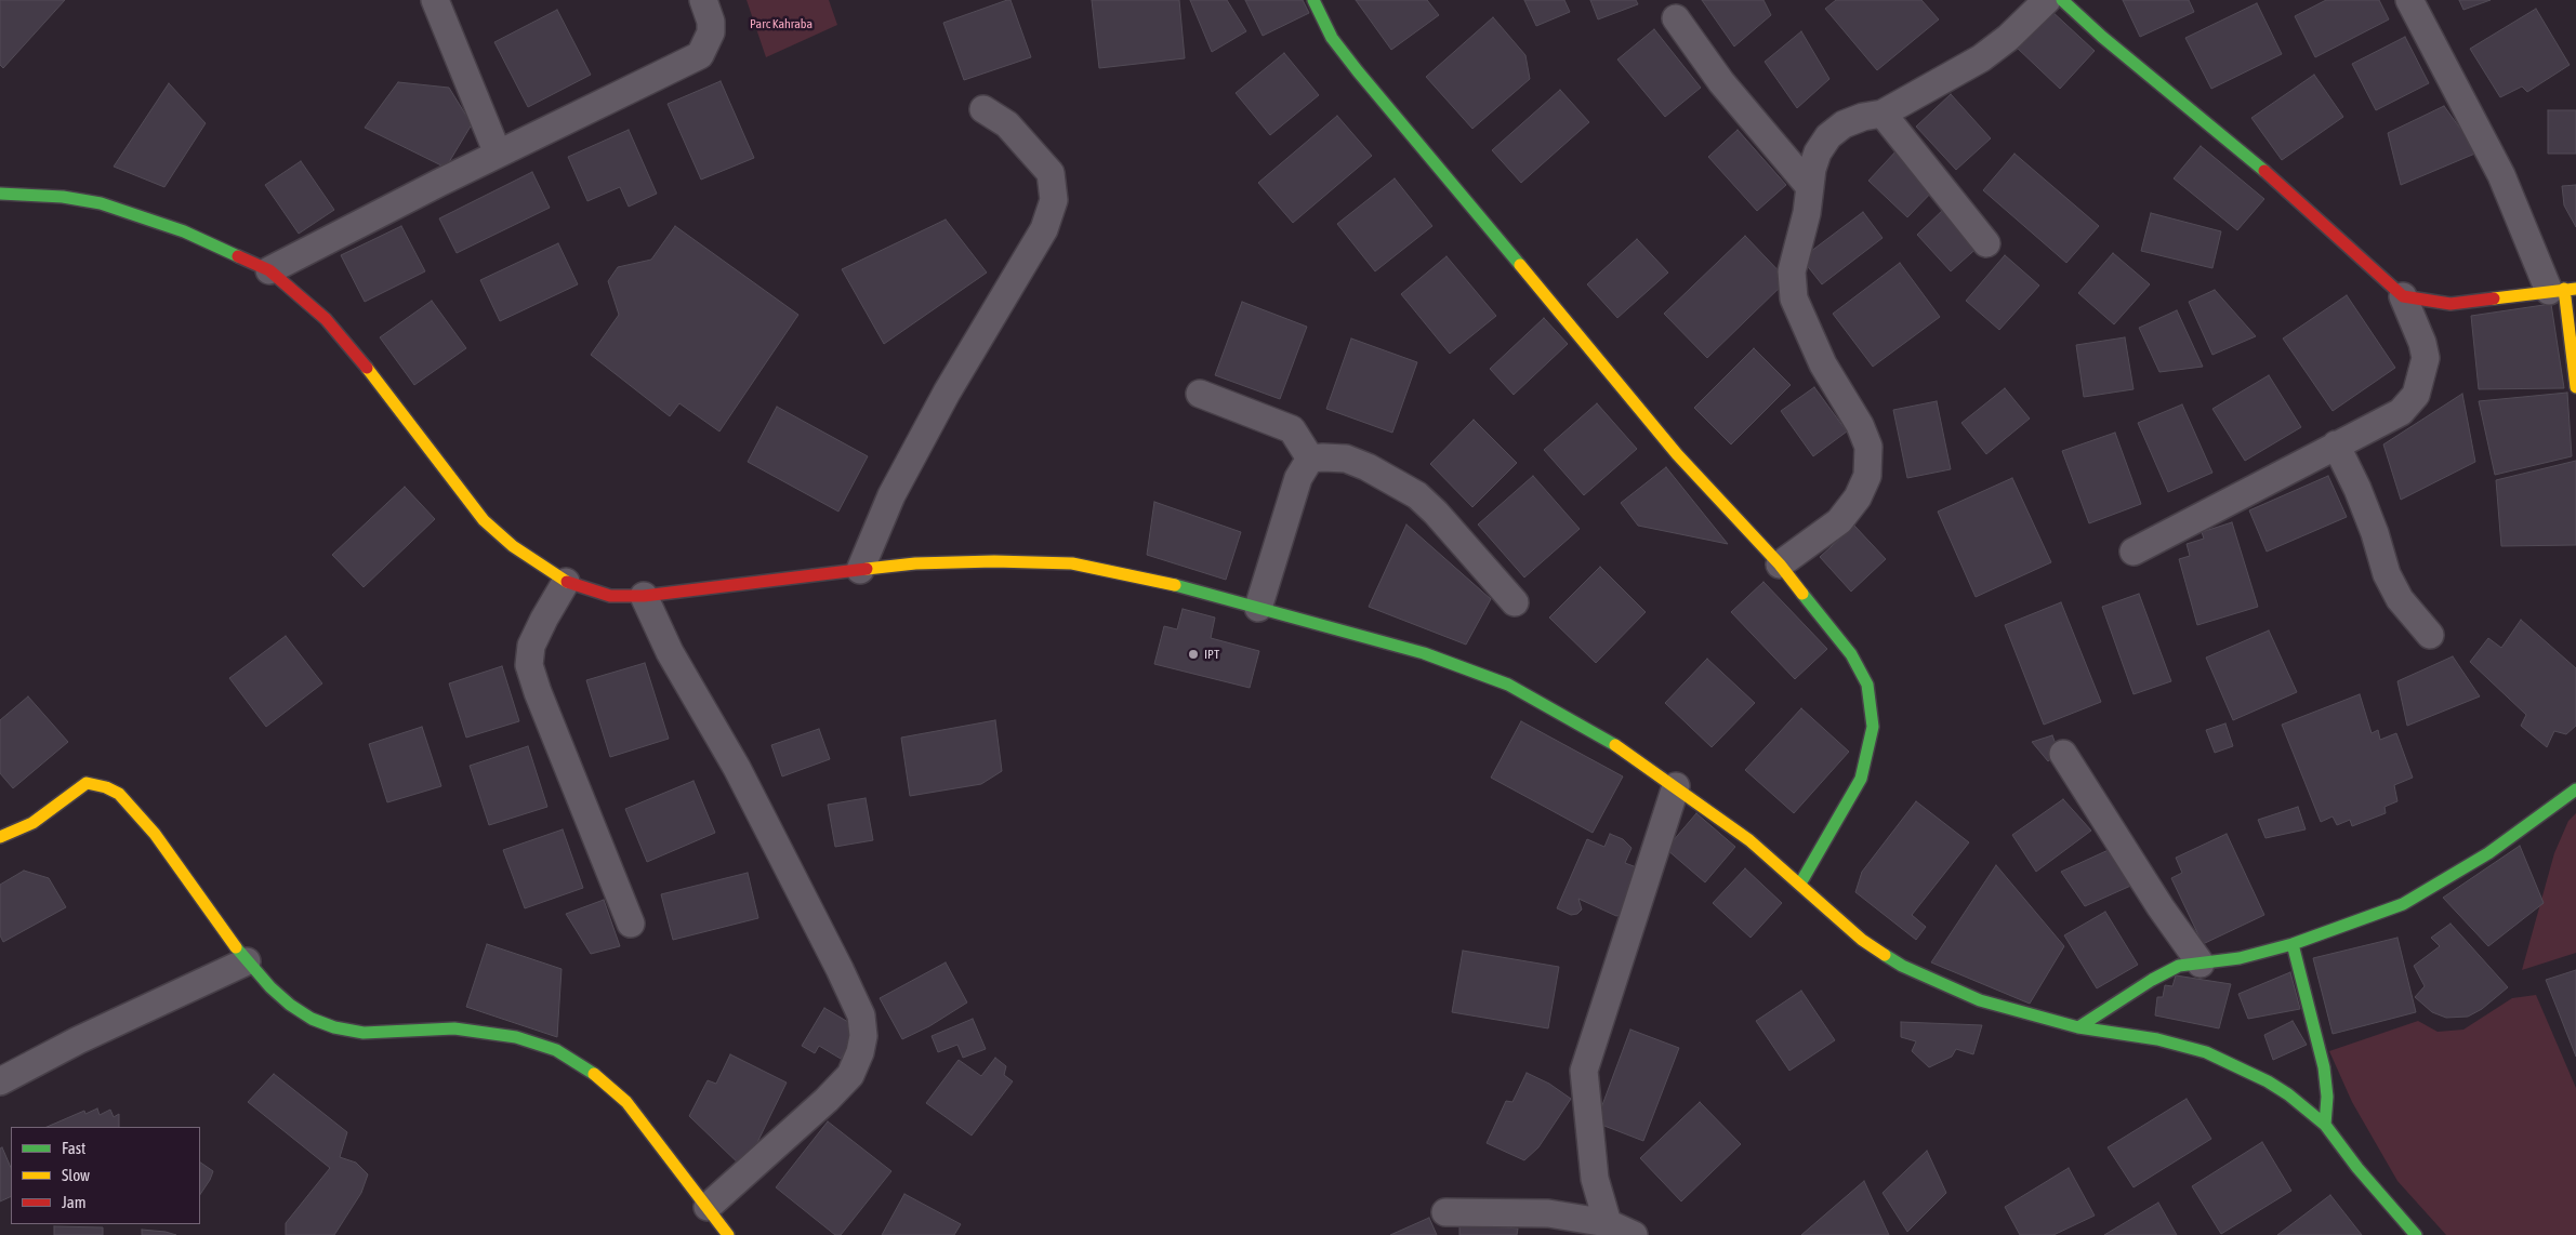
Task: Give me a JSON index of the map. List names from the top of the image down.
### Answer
{
  "parks": ["Parc Kahraba"],
  "places": ["IPT"],
  "legend": ["Fast", "Slow", "Jam"]
}
